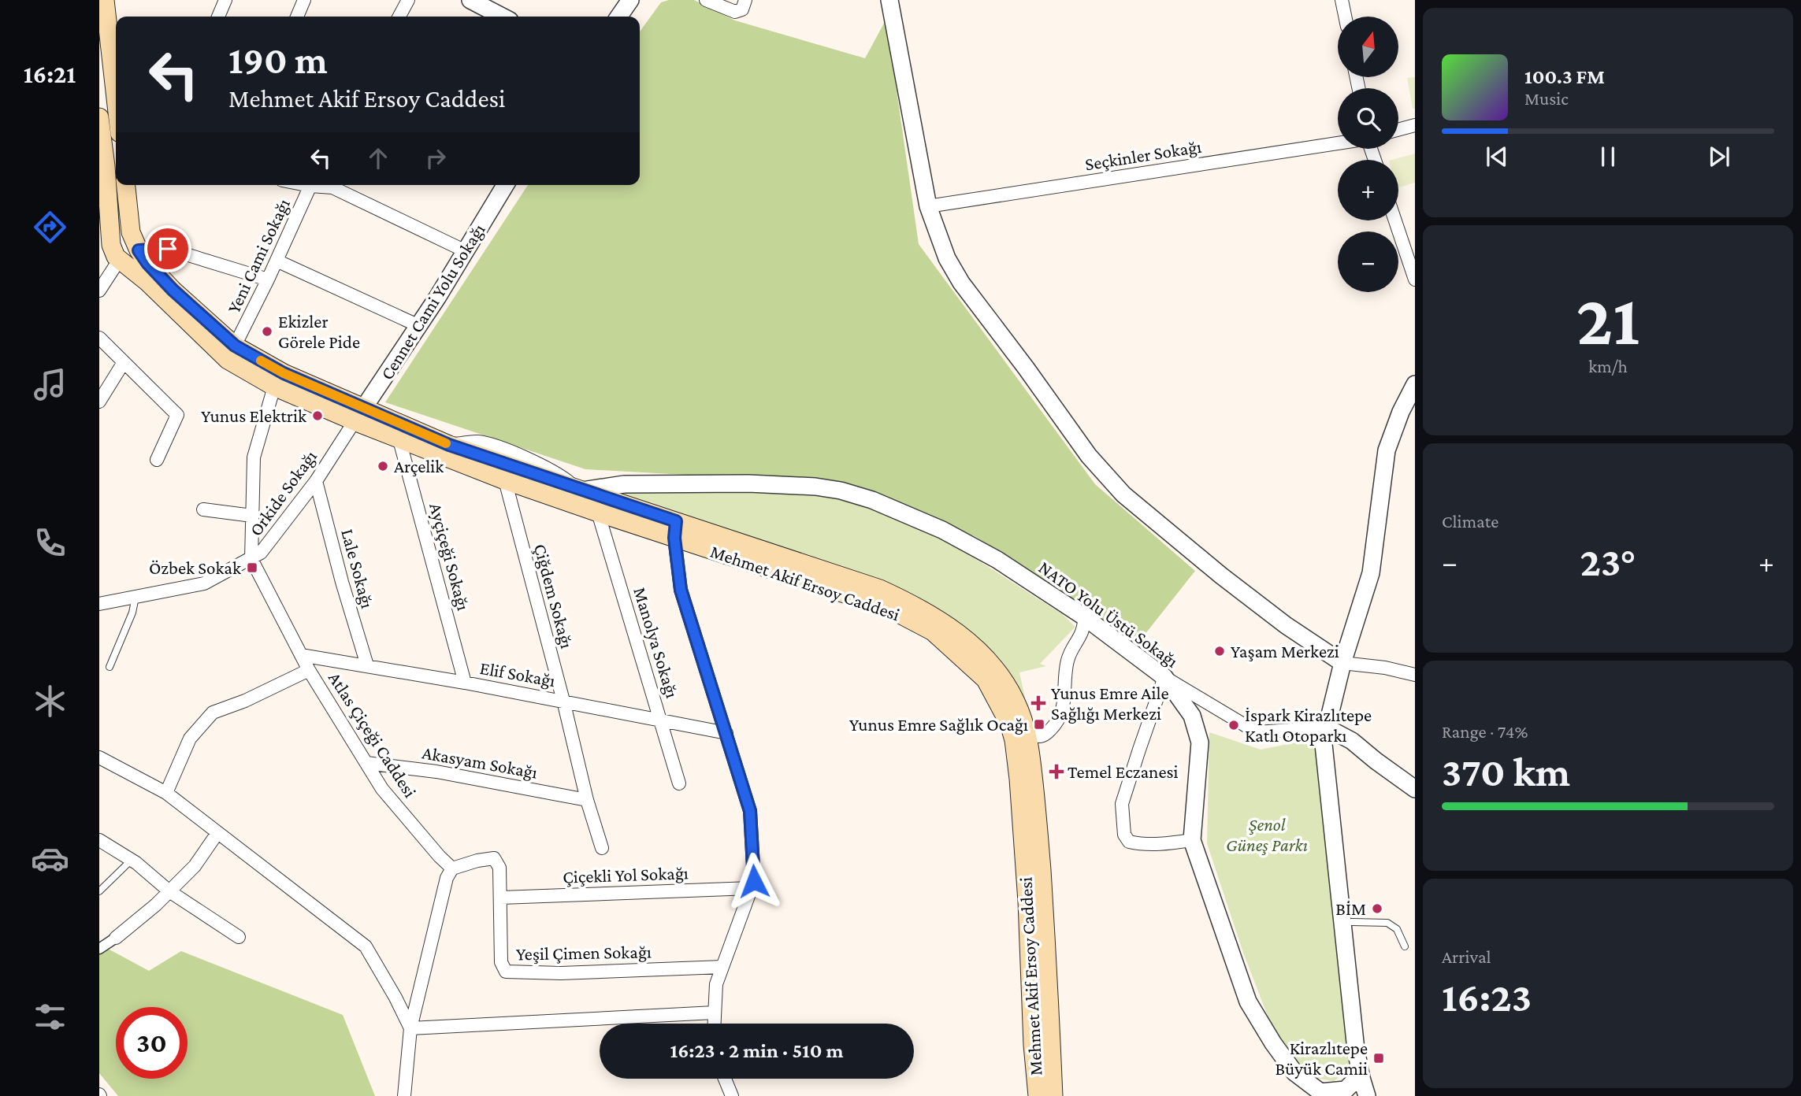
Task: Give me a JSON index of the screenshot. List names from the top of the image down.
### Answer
{
  "streets": {
    "main road": ["Mehmet Akif Ersoy Caddesi"],
    "street": [
      "Seçkinler Sokağı",
      "Yeni Cami Sokağı",
      "Cennet Cami Yolu Sokağı",
      "Orkide Sokağı",
      "Ayçiçeği Sokağı",
      "Lale Sokağı",
      "Çiğdem Sokağı",
      "NATO Yolu Üstü Sokağı",
      "Manolya Sokağı",
      "Elif Sokağı",
      "Atlas Çiçeği Caddesi",
      "Akasyam Sokağı",
      "Çiçekli Yol Sokağı",
      "Yeşil Çimen Sokağı"
    ]
  },
  "crossings": [
    ["Yeni Cami Sokağı", "Mehmet Akif Ersoy Caddesi"],
    ["Cennet Cami Yolu Sokağı", "Orkide Sokağı"],
    ["Cennet Cami Yolu Sokağı", "Mehmet Akif Ersoy Caddesi"],
    ["Orkide Sokağı", "Lale Sokağı"],
    ["Orkide Sokağı", "Mehmet Akif Ersoy Caddesi"],
    ["Orkide Sokağı", "Atlas Çiçeği Caddesi"],
    ["Ayçiçeği Sokağı", "Mehmet Akif Ersoy Caddesi"],
    ["Ayçiçeği Sokağı", "Elif Sokağı"],
    ["Lale Sokağı", "Elif Sokağı"],
    ["Mehmet Akif Ersoy Caddesi", "Çiğdem Sokağı"],
    ["Mehmet Akif Ersoy Caddesi", "NATO Yolu Üstü Sokağı"],
    ["Mehmet Akif Ersoy Caddesi", "Manolya Sokağı"],
    ["Mehmet Akif Ersoy Caddesi", "Atlas Çiçeği Caddesi"],
    ["Çiğdem Sokağı", "Elif Sokağı"],
    ["Çiğdem Sokağı", "Akasyam Sokağı"],
    ["Manolya Sokağı", "Elif Sokağı"],
    ["Elif Sokağı", "Atlas Çiçeği Caddesi"],
    ["Atlas Çiçeği Caddesi", "Akasyam Sokağı"],
    ["Atlas Çiçeği Caddesi", "Yeşil Çimen Sokağı"],
    ["Çiçekli Yol Sokağı", "Yeşil Çimen Sokağı"]
  ],
  "parks": ["Şenol Güneş Parkı"],
  "places": {
    "other": [
      "Ekizler Görele Pide",
      "Yunus Elektrik",
      "Arçelik",
      "Yaşam Merkezi",
      "İspark Kirazlıtepe Katlı Otoparkı",
      "BİM"
    ],
    "transit": ["Özbek Sokak", "Yunus Emre Sağlık Ocağı", "Kirazlıtepe Büyük Camii"],
    "health": ["Yunus Emre Aile Sağlığı Merkezi", "Temel Eczanesi"]
  },
  "north": "top",
  "page": {
    "tabs": "16:21",
    "map_buttons": ["+", "−"],
    "turn": ["190 m", "Mehmet Akif Ersoy Caddesi"],
    "song": ["100.3 FM", "Music"],
    "tile": [
      ["21", "km/h"],
      "Climate",
      ["Range · 74%", "370 km"],
      ["Arrival", "16:23"]
    ],
    "heat": ["−", "23°", "+"],
    "limit": "30",
    "trip": "16:23 · 2 min · 510 m"
  }
}
